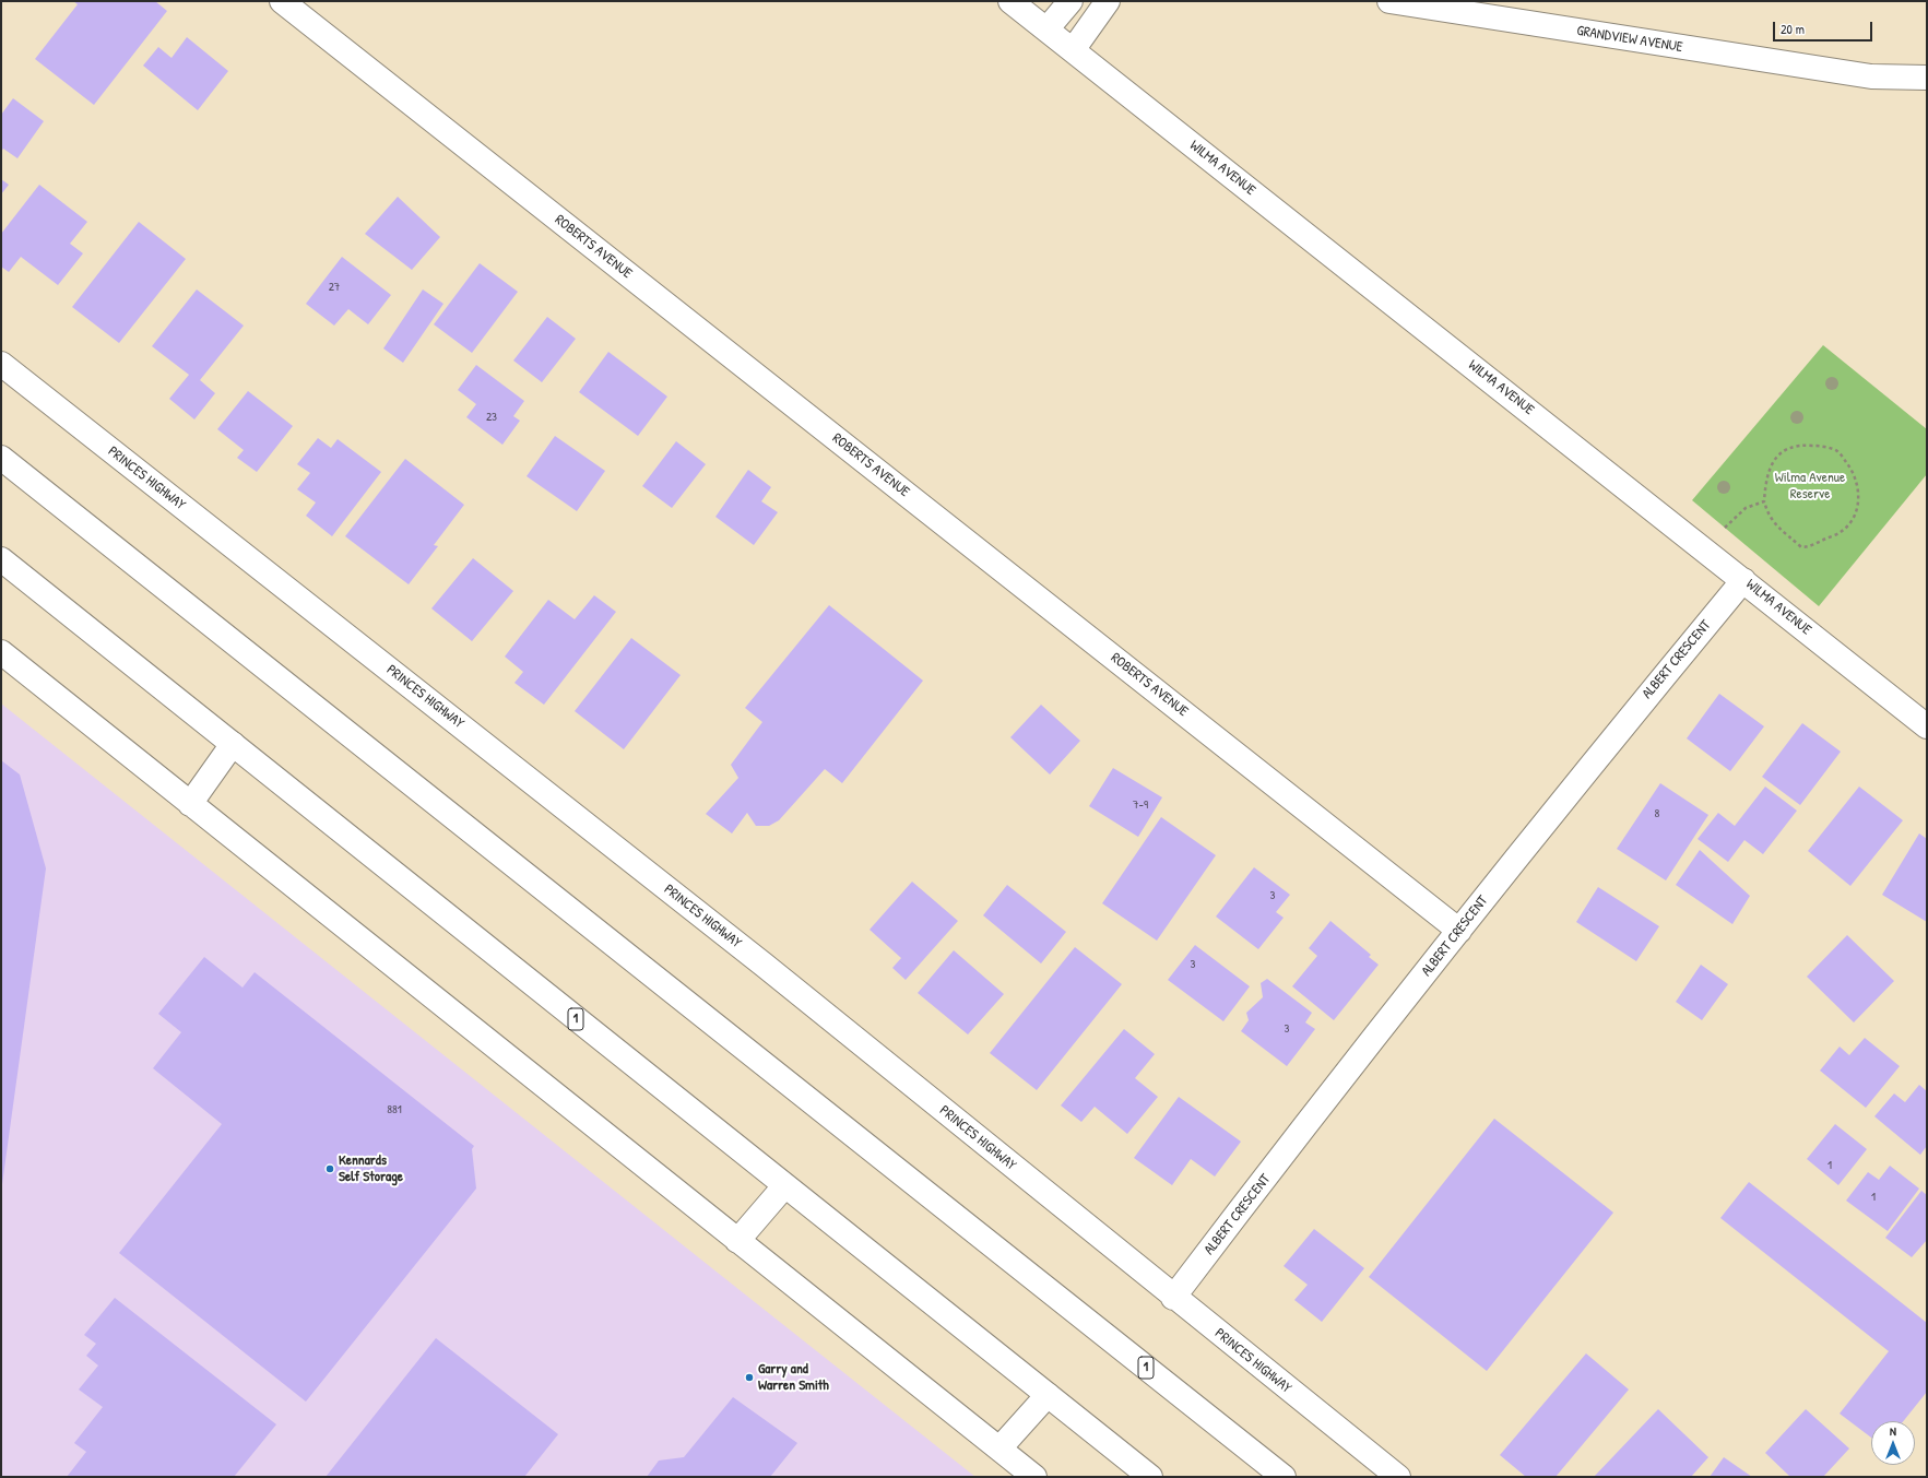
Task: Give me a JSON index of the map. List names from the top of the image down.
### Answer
{
  "streets": {
    "main road": [
      "GRANDVIEW AVENUE",
      "WILMA AVENUE",
      "ROBERTS AVENUE",
      "PRINCES HIGHWAY",
      "ALBERT CRESCENT",
      "1"
    ]
  },
  "crossings": [
    ["WILMA AVENUE", "ALBERT CRESCENT"],
    ["ROBERTS AVENUE", "ALBERT CRESCENT"],
    ["PRINCES HIGHWAY", "ALBERT CRESCENT"]
  ],
  "parks": ["Wilma Avenue Reserve"],
  "places": ["Kennards Self Storage", "Garry and Warren Smith"],
  "house_numbers": [
    "27",
    "23",
    "7-9",
    "8",
    "3",
    "3",
    "3",
    "881",
    "1",
    "1"
  ],
  "scale_bar": "20 m",
  "north": "top"
}
